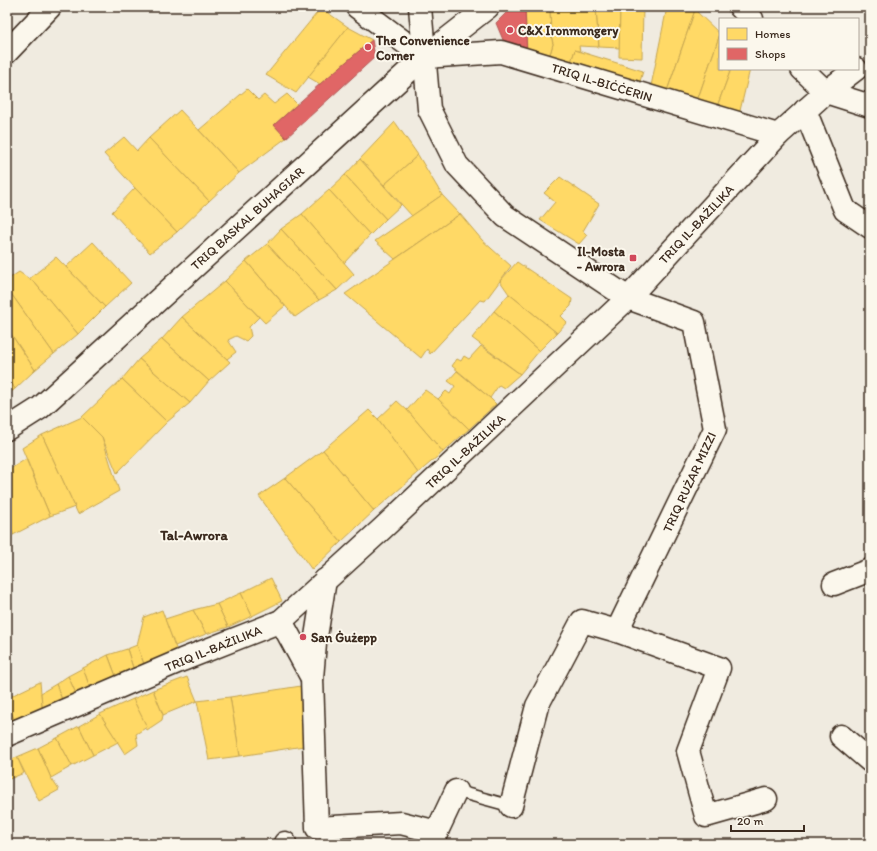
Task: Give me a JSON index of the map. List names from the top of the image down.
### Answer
{
  "streets": {
    "street": [
      "TRIQ IL-BIĊĊERIN",
      "TRIQ BASKAL BUHAGIAR",
      "TRIQ IL-BAŻILIKA",
      "TRIQ RUŻAR MIZZI"
    ]
  },
  "crossings": [
    ["TRIQ IL-BIĊĊERIN", "TRIQ BASKAL BUHAGIAR"],
    ["TRIQ IL-BIĊĊERIN", "TRIQ IL-BAŻILIKA"],
    ["TRIQ IL-BAŻILIKA", "TRIQ RUŻAR MIZZI"]
  ],
  "districts": ["Tal-Awrora"],
  "places": {
    "other": ["C&X Ironmongery", "The Convenience Corner", "San Ġużepp"],
    "transit": ["Il-Mosta - Awrora"]
  },
  "legend": ["Homes", "Shops"],
  "scale_bar": "20 m"
}
